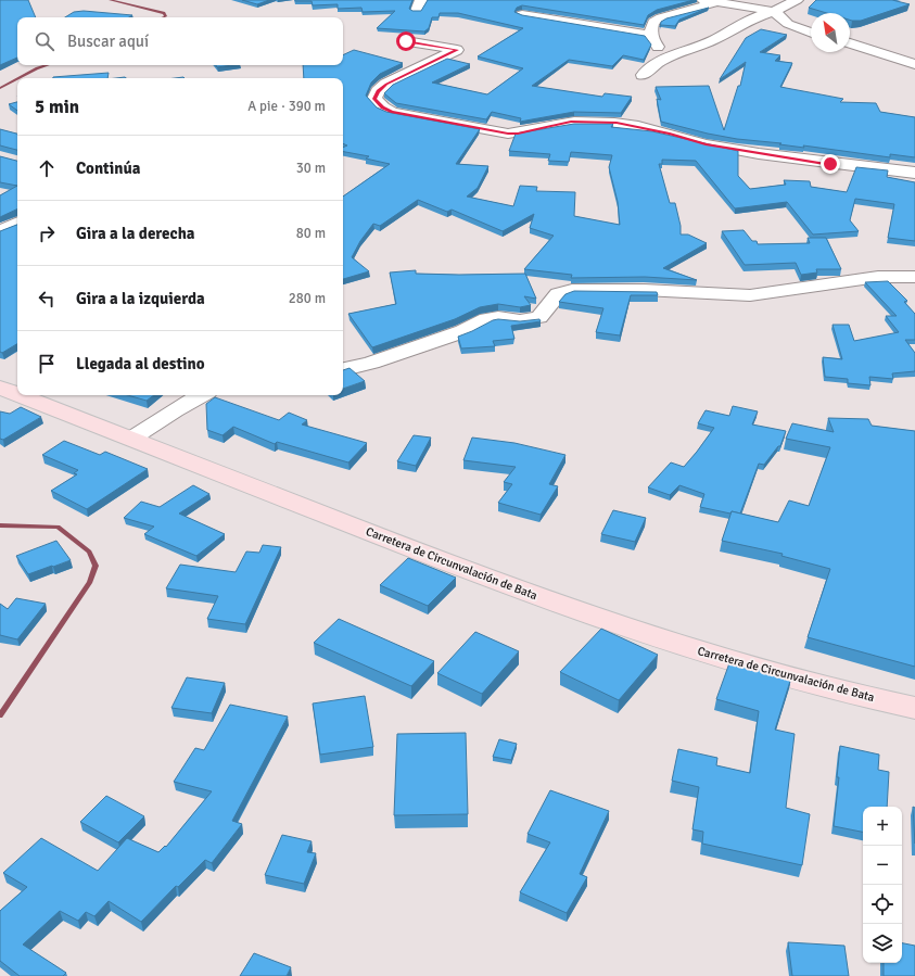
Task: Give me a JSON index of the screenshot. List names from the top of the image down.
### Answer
{
  "streets": {
    "main road": ["Carretera de Circunvalación de Bata"]
  },
  "north": "top left",
  "page": {
    "search": "Buscar aquí",
    "heading": ["5 min", "A pie · 390 m"],
    "list": [
      ["Continúa", "30 m"],
      ["Gira a la derecha", "80 m"],
      ["Gira a la izquierda", "280 m"],
      "Llegada al destino"
    ],
    "map_buttons": ["+", "−"]
  }
}
